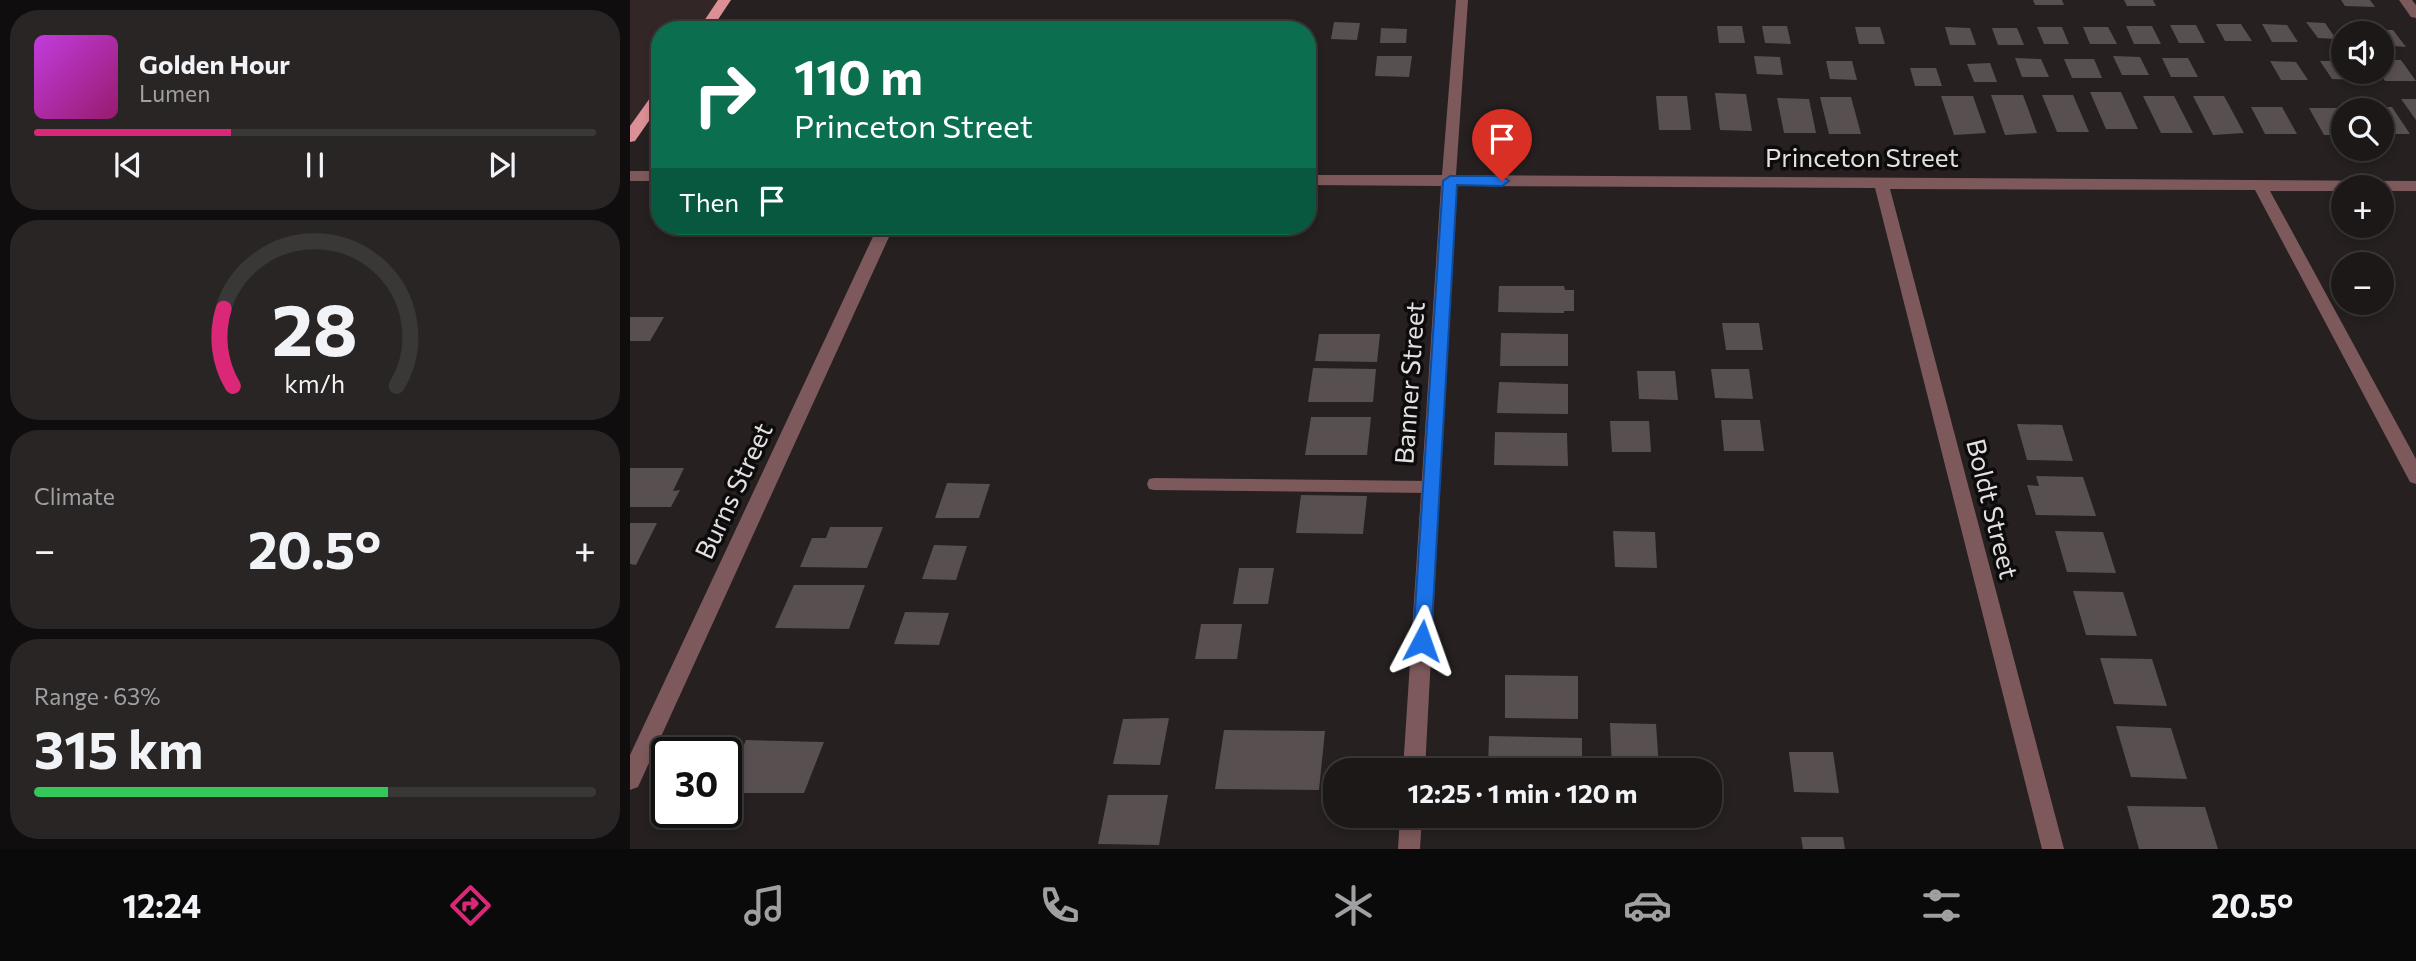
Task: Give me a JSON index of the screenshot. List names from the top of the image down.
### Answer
{
  "streets": {
    "street": [
      "Princeton Street",
      "Banner Street",
      "Burns Street",
      "Boldt Street"
    ]
  },
  "crossings": [
    ["Princeton Street", "Banner Street"],
    ["Princeton Street", "Boldt Street"]
  ],
  "page": {
    "map_buttons": ["+", "−"],
    "turn": ["110 m", "Princeton Street"],
    "song": ["Golden Hour", "Lumen"],
    "then": "Then",
    "tile": [
      "Climate",
      ["Range · 63%", "315 km"]
    ],
    "heat": ["−", "20.5°", "+"],
    "limit": "30",
    "trip": "12:25 · 1 min · 120 m",
    "tabs": ["12:24", "20.5°"],
    "gauge": ["28", "km/h"]
  }
}
